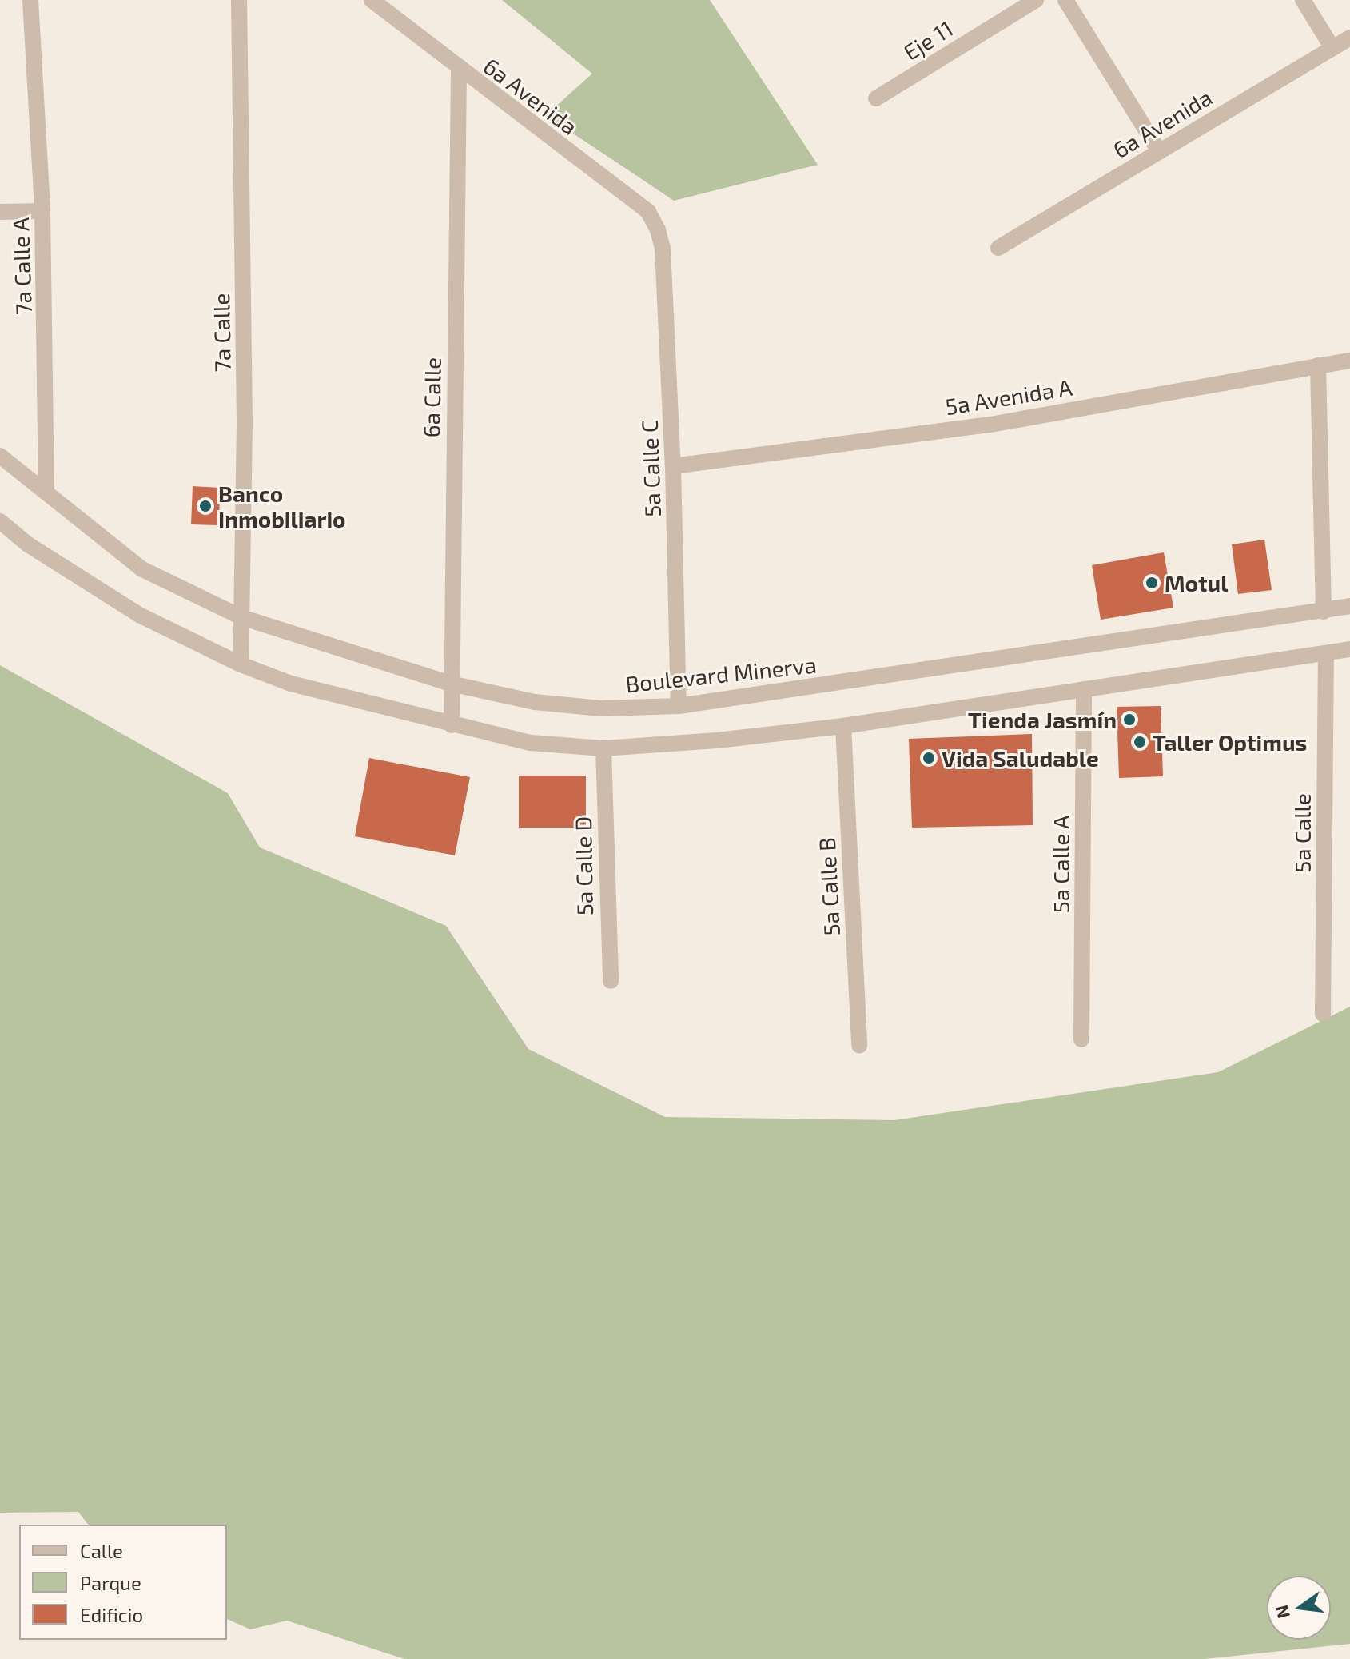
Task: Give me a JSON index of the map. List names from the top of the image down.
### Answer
{
  "streets": {
    "street": [
      "Eje 11",
      "6a Avenida",
      "7a Calle A",
      "7a Calle",
      "5a Avenida A",
      "6a Calle",
      "5a Calle C",
      "Boulevard Minerva",
      "5a Calle",
      "5a Calle A",
      "5a Calle D",
      "5a Calle B"
    ]
  },
  "crossings": [
    ["6a Avenida", "6a Calle"],
    ["6a Avenida", "5a Calle C"],
    ["7a Calle A", "Boulevard Minerva"],
    ["7a Calle", "Boulevard Minerva"],
    ["5a Avenida A", "5a Calle C"],
    ["6a Calle", "Boulevard Minerva"],
    ["5a Calle C", "Boulevard Minerva"]
  ],
  "places": [
    "Banco Inmobiliario",
    "Motul",
    "Tienda Jasmín",
    "Taller Optimus",
    "Vida Saludable"
  ],
  "legend": ["Calle", "Parque", "Edificio"],
  "north": "left"
}
